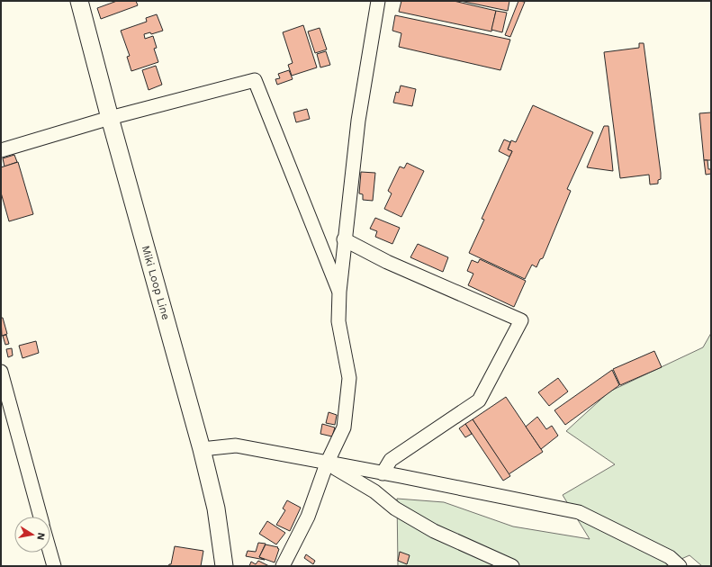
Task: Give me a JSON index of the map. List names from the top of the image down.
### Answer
{
  "streets": {
    "main road": ["Miki Loop Line"]
  },
  "north": "right"
}
